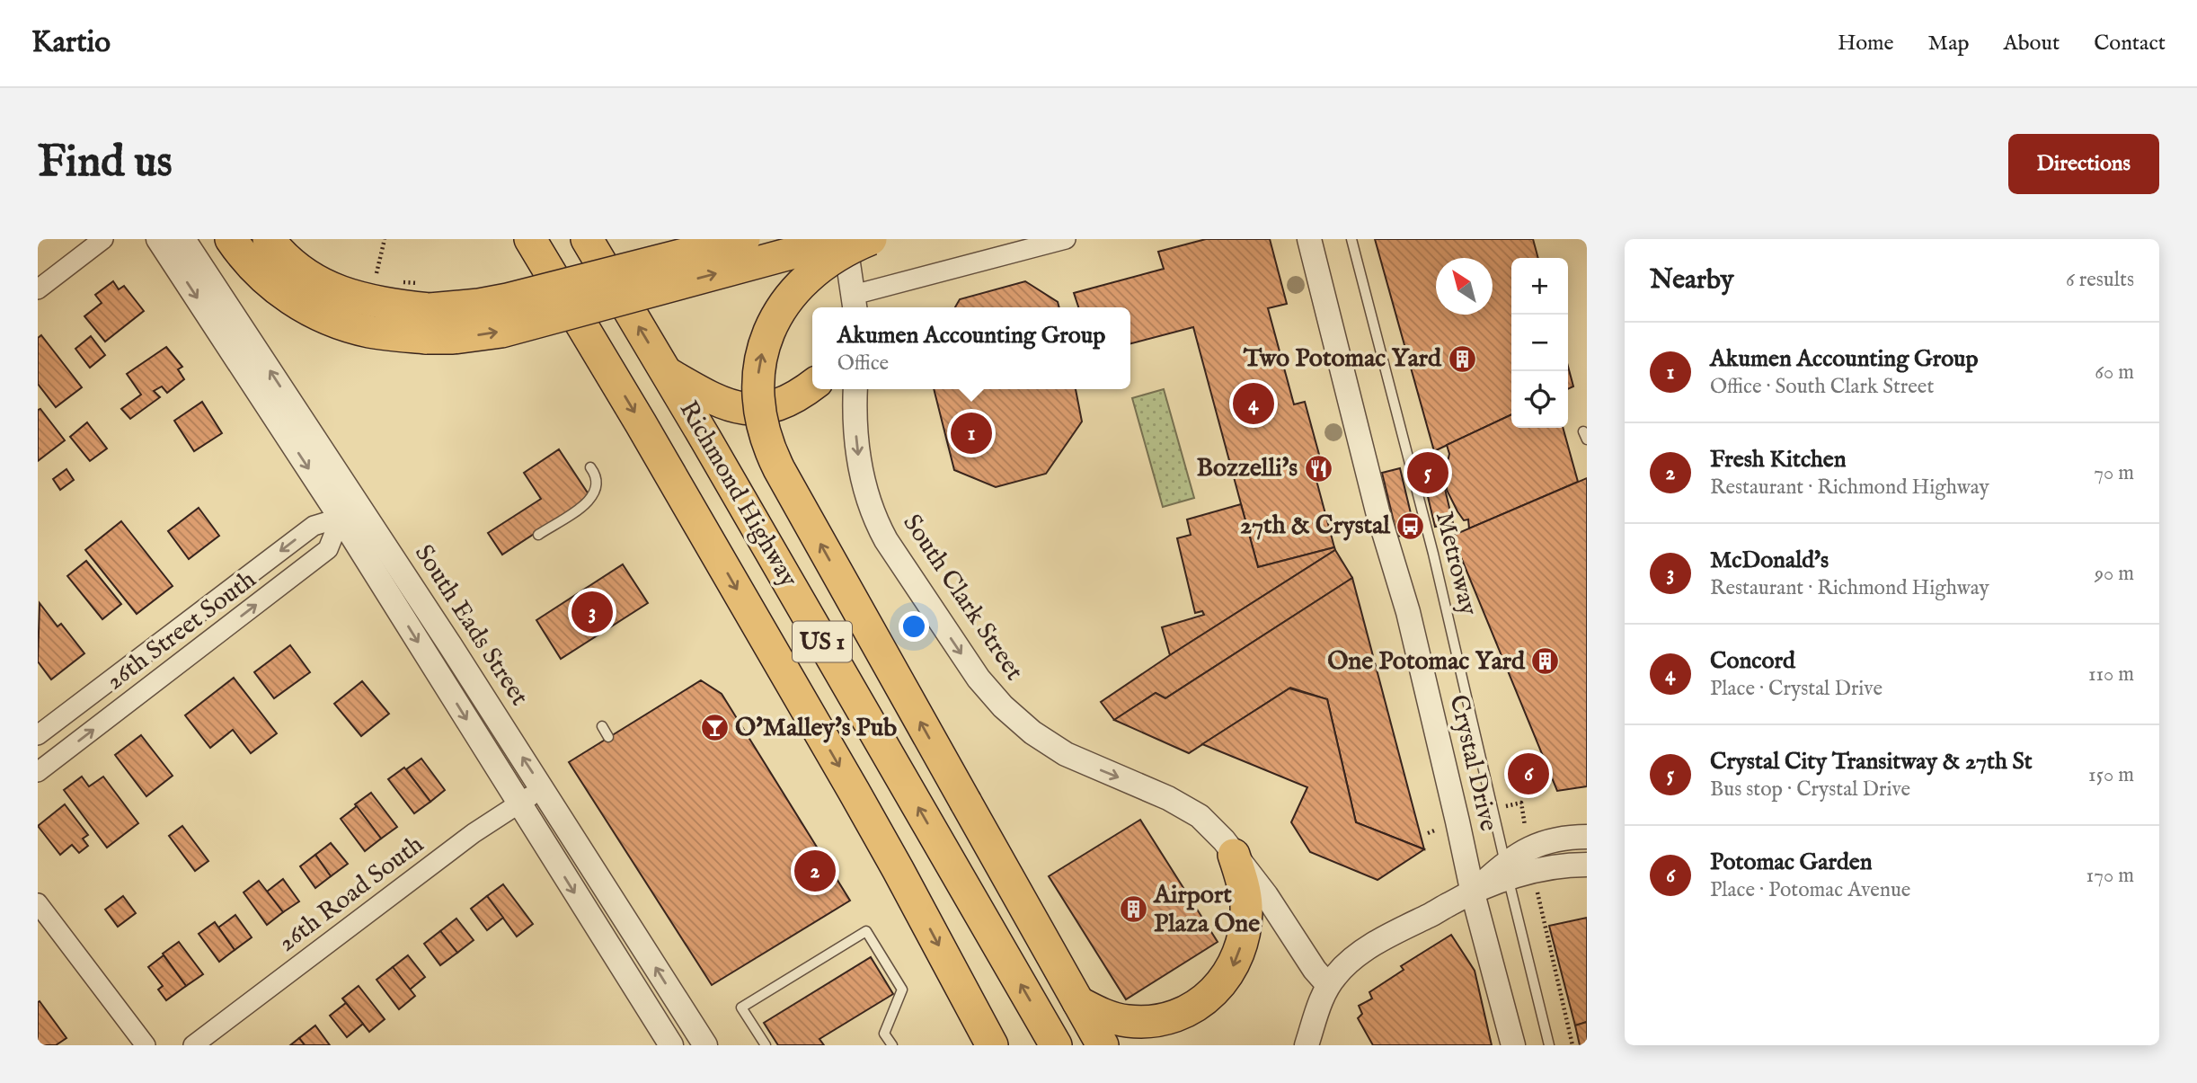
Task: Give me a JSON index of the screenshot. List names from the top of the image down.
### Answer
{
  "streets": {
    "highway": ["Richmond Highway", "US 1"],
    "street": [
      "South Clark Street",
      "South Eads Street",
      "26th Street South",
      "Crystal Drive",
      "26th Road South"
    ],
    "lane": ["Metroway"]
  },
  "crossings": [
    ["South Eads Street", "26th Street South"],
    ["South Eads Street", "26th Road South"]
  ],
  "one_way": ["South Clark Street"],
  "places": {
    "building": ["Two Potomac Yard", "One Potomac Yard", "Airport Plaza One"],
    "restaurant": ["Bozzelli's"],
    "bus stop": ["27th & Crystal"],
    "bar": ["O'Malley's Pub"]
  },
  "north": "top left",
  "page": {
    "header": "Kartio",
    "nav": [
      "Home",
      "Map",
      "About",
      "Contact"
    ],
    "buttons": "Directions",
    "title": "Find us",
    "heading": ["Nearby", "6 results"],
    "map_buttons": ["+", "−"],
    "popup": ["Akumen Accounting Group", "Office"],
    "list": [
      {
        "mark": "1",
        "name": "Akumen Accounting Group",
        "note": "Office · South Clark Street",
        "value": "60 m"
      },
      {
        "mark": "2",
        "name": "Fresh Kitchen",
        "note": "Restaurant · Richmond Highway",
        "value": "70 m"
      },
      {
        "mark": "3",
        "name": "McDonald's",
        "note": "Restaurant · Richmond Highway",
        "value": "90 m"
      },
      {
        "mark": "4",
        "name": "Concord",
        "note": "Place · Crystal Drive",
        "value": "110 m"
      },
      {
        "mark": "5",
        "name": "Crystal City Transitway & 27th St",
        "note": "Bus stop · Crystal Drive",
        "value": "150 m"
      },
      {
        "mark": "6",
        "name": "Potomac Garden",
        "note": "Place · Potomac Avenue",
        "value": "170 m"
      }
    ],
    "pins": [
      "4",
      "1",
      "5",
      "3",
      "6",
      "2"
    ]
  }
}
